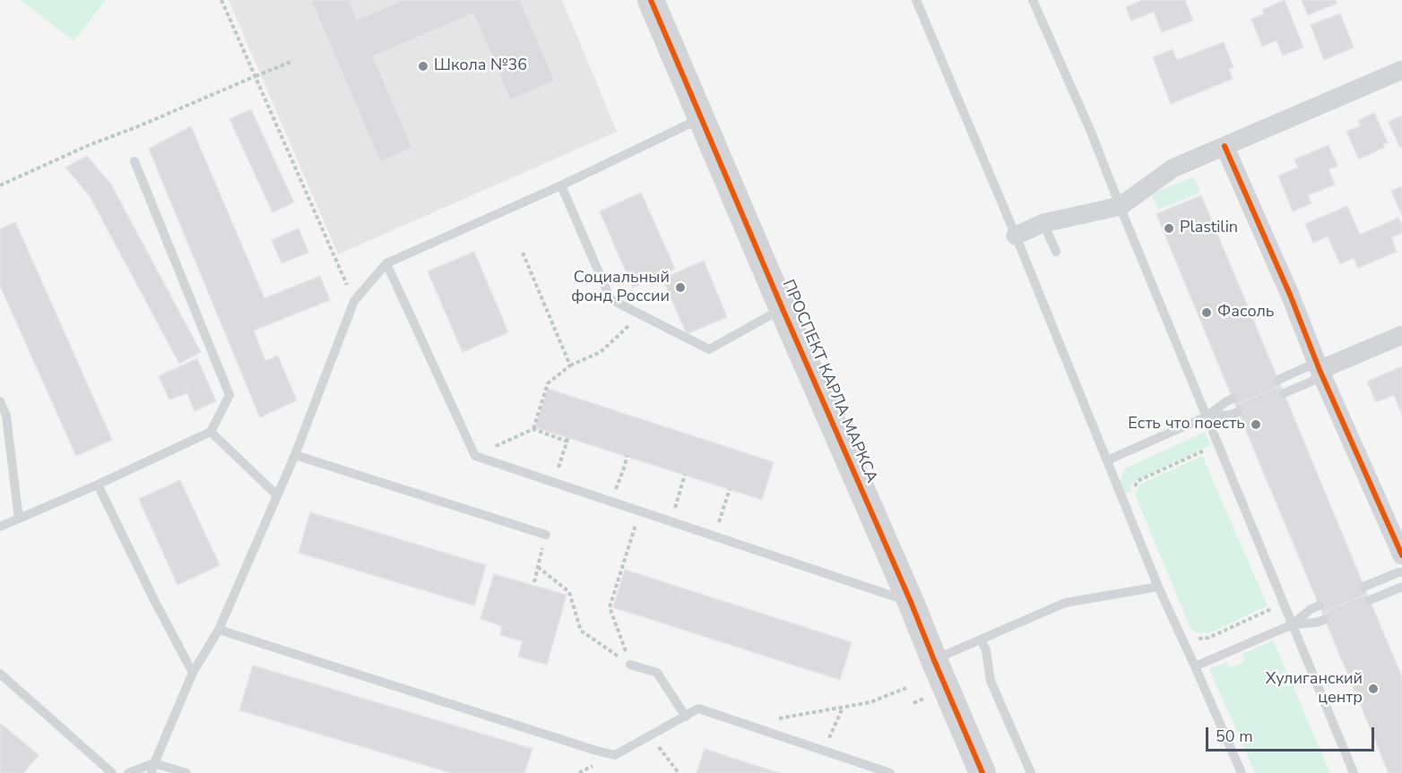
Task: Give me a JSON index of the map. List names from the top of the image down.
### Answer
{
  "streets": {
    "street": ["ПРОСПЕКТ КАРЛА МАРКСА"]
  },
  "places": [
    "Школа №36",
    "Plastilin",
    "Социальный фонд России",
    "Фасоль",
    "Есть что поесть",
    "Хулиганский центр"
  ],
  "scale_bar": "50 m"
}
